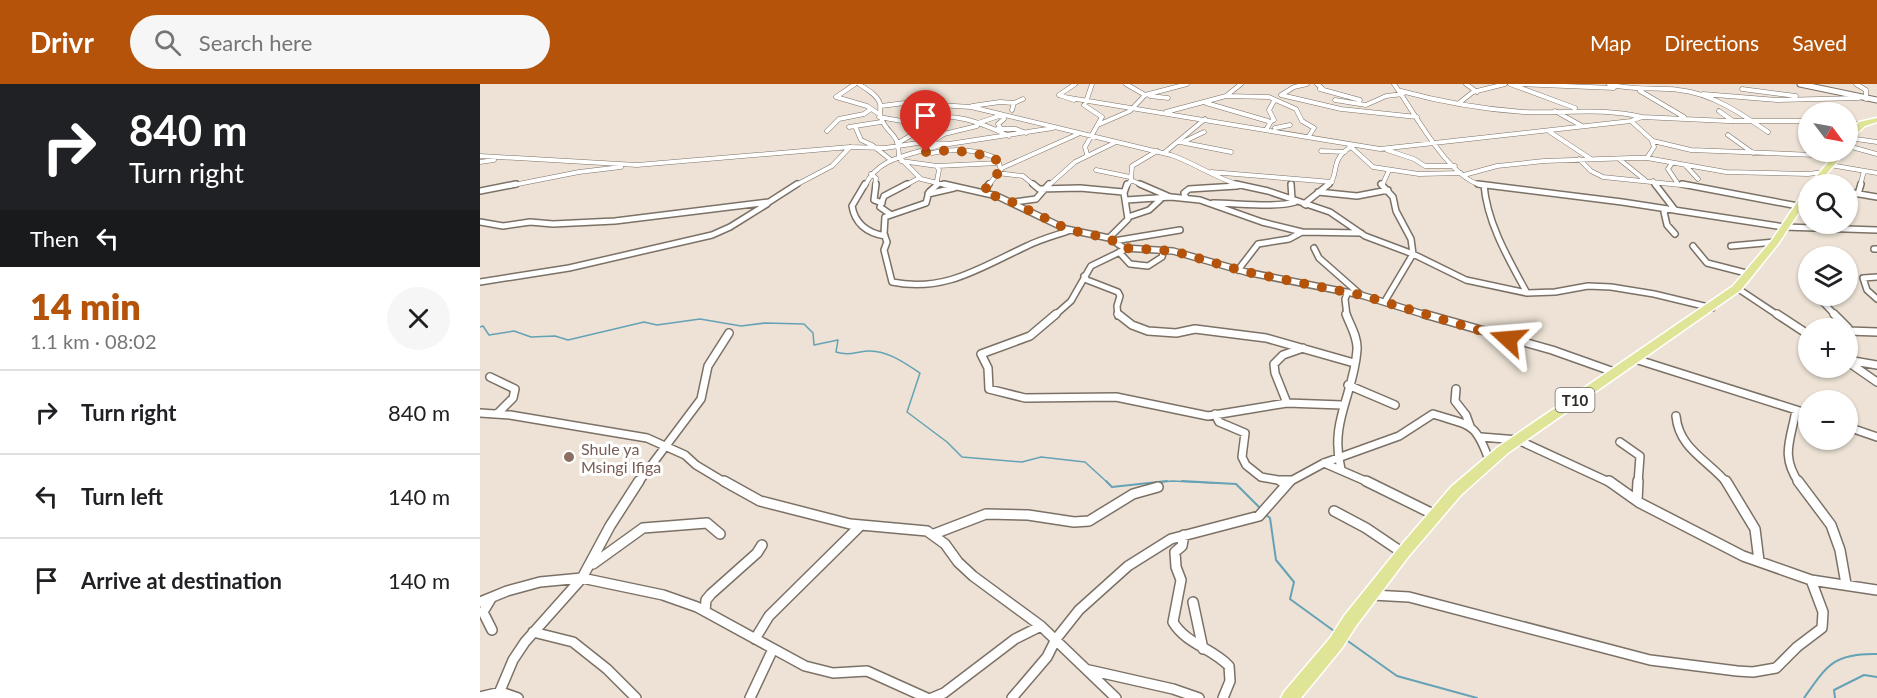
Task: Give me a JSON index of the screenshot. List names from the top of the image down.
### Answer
{
  "streets": {
    "highway": ["T10"]
  },
  "places": ["Shule ya Msingi Ifiga"],
  "north": "bottom right",
  "page": {
    "header": "Drivr",
    "search": "Search here",
    "nav": ["Map", "Directions", "Saved"],
    "turn": ["840 m", "Turn right"],
    "map_buttons": ["+", "−"],
    "then": "Then",
    "heading": ["14 min", "1.1 km · 08:02"],
    "list": [
      {
        "name": "Turn right",
        "value": "840 m"
      },
      {
        "name": "Turn left",
        "value": "140 m"
      },
      {
        "name": "Arrive at destination",
        "value": "140 m"
      }
    ]
  }
}
